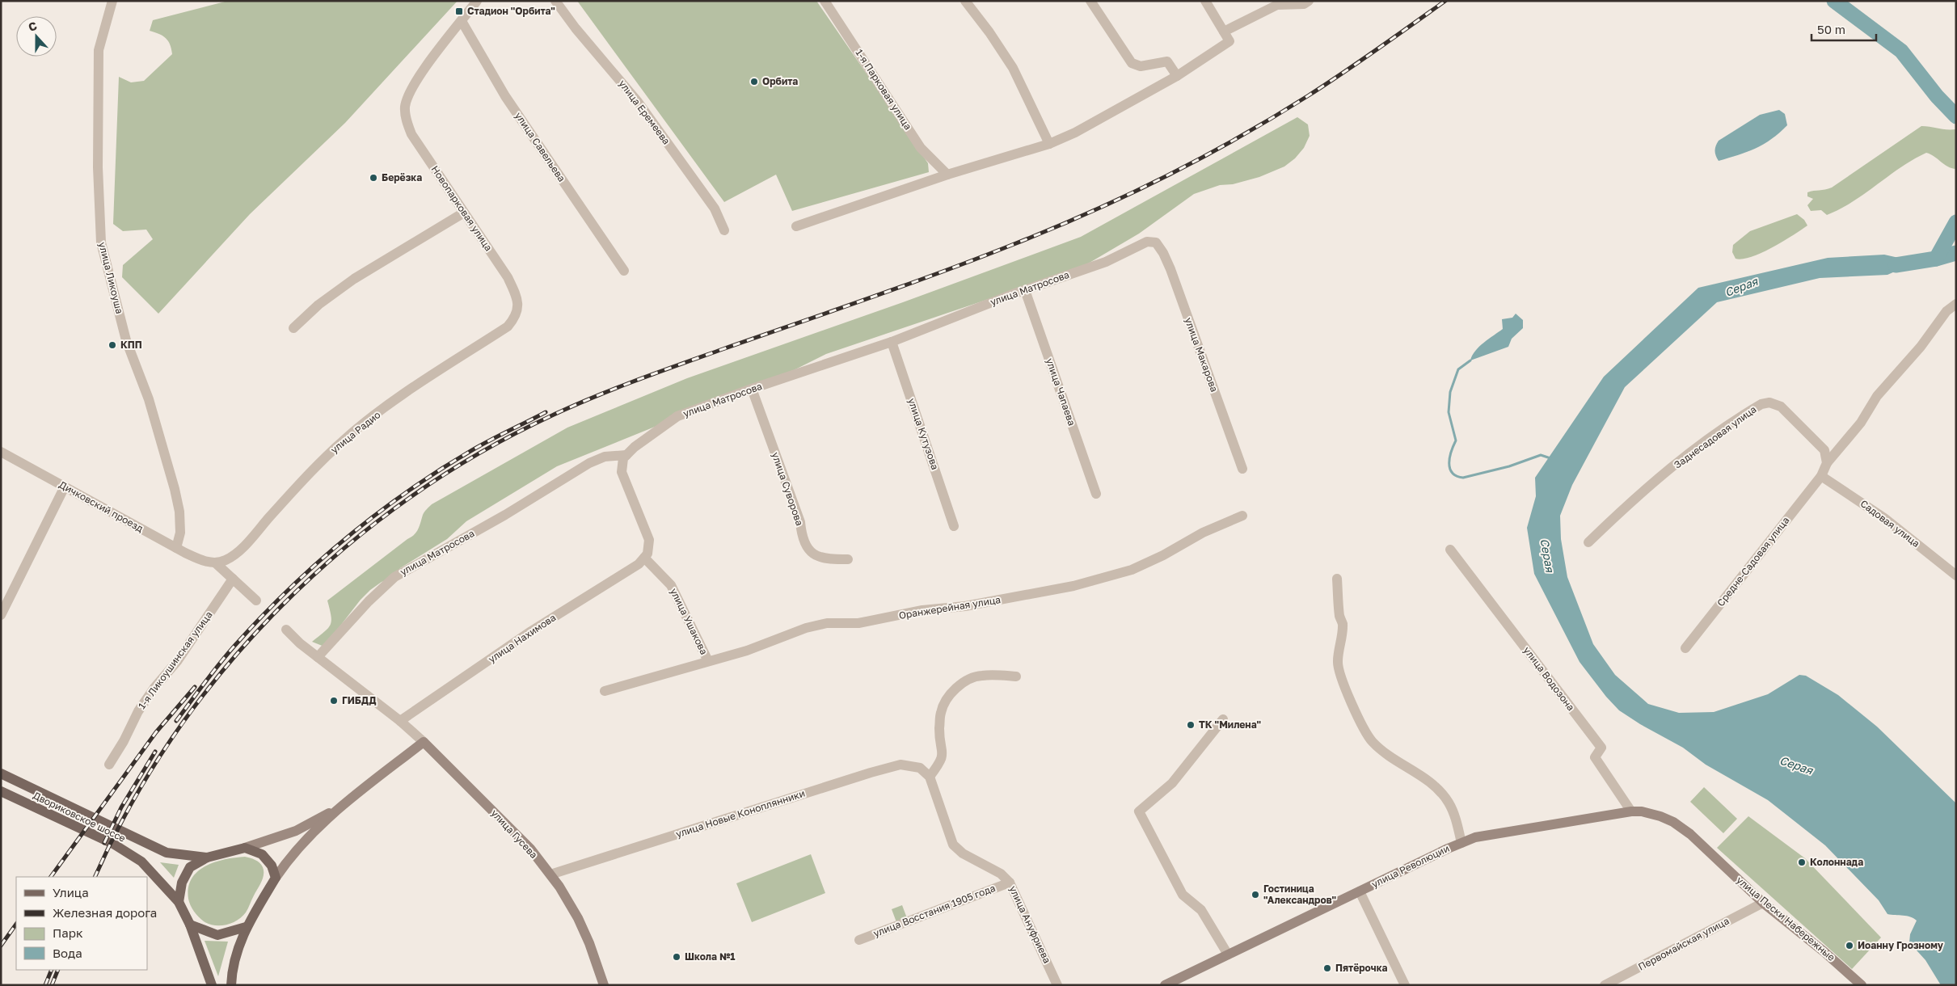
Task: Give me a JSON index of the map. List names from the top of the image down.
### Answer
{
  "streets": {
    "main road": [
      "Двориковское шоссе",
      "улица Гусева",
      "улица Революции",
      "улица Пески Набережные"
    ],
    "street": [
      "1-я Парковая улица",
      "улица Еремеева",
      "улица Савельева",
      "Новопарковая улица",
      "улица Ликоуша",
      "улица Матросова",
      "улица Макарова",
      "улица Чапаева",
      "улица Радио",
      "улица Кутузова",
      "Заднесадовая улица",
      "улица Суворова",
      "Дичковский проезд",
      "Садовая улица",
      "Средне-Садовая улица",
      "Оранжерейная улица",
      "улица Ушакова",
      "улица Нахимова",
      "1-я Ликоушинская улица",
      "улица Водозона",
      "улица Новые Коноплянники",
      "улица Восстания 1905 года",
      "улица Ануфриева",
      "Первомайская улица"
    ]
  },
  "crossings": [
    ["улица Савельева", "Новопарковая улица"],
    ["Новопарковая улица", "улица Радио"],
    ["улица Ликоуша", "Дичковский проезд"],
    ["улица Матросова", "улица Макарова"],
    ["улица Матросова", "улица Чапаева"],
    ["улица Матросова", "улица Кутузова"],
    ["улица Матросова", "улица Суворова"],
    ["улица Радио", "Дичковский проезд"],
    ["Садовая улица", "Средне-Садовая улица"],
    ["Оранжерейная улица", "улица Ушакова"],
    ["улица Ушакова", "улица Нахимова"],
    ["улица Водозона", "улица Революции"],
    ["улица Новые Коноплянники", "улица Гусева"],
    ["улица Новые Коноплянники", "улица Ануфриева"],
    ["улица Революции", "улица Пески Набережные"],
    ["улица Восстания 1905 года", "улица Ануфриева"],
    ["улица Пески Набережные", "Первомайская улица"]
  ],
  "water": ["Серая"],
  "places": {
    "transit": ["Стадион \"Орбита\""],
    "other": [
      "Орбита",
      "Берёзка",
      "КПП",
      "ГИБДД",
      "ТК \"Милена\"",
      "Колоннада",
      "Гостиница \"Александров\"",
      "Иоанну Грозному",
      "Школа №1",
      "Пятёрочка"
    ]
  },
  "legend": [
    "Улица",
    "Железная дорога",
    "Парк",
    "Вода"
  ],
  "scale_bar": "50 m",
  "north": "top"
}
